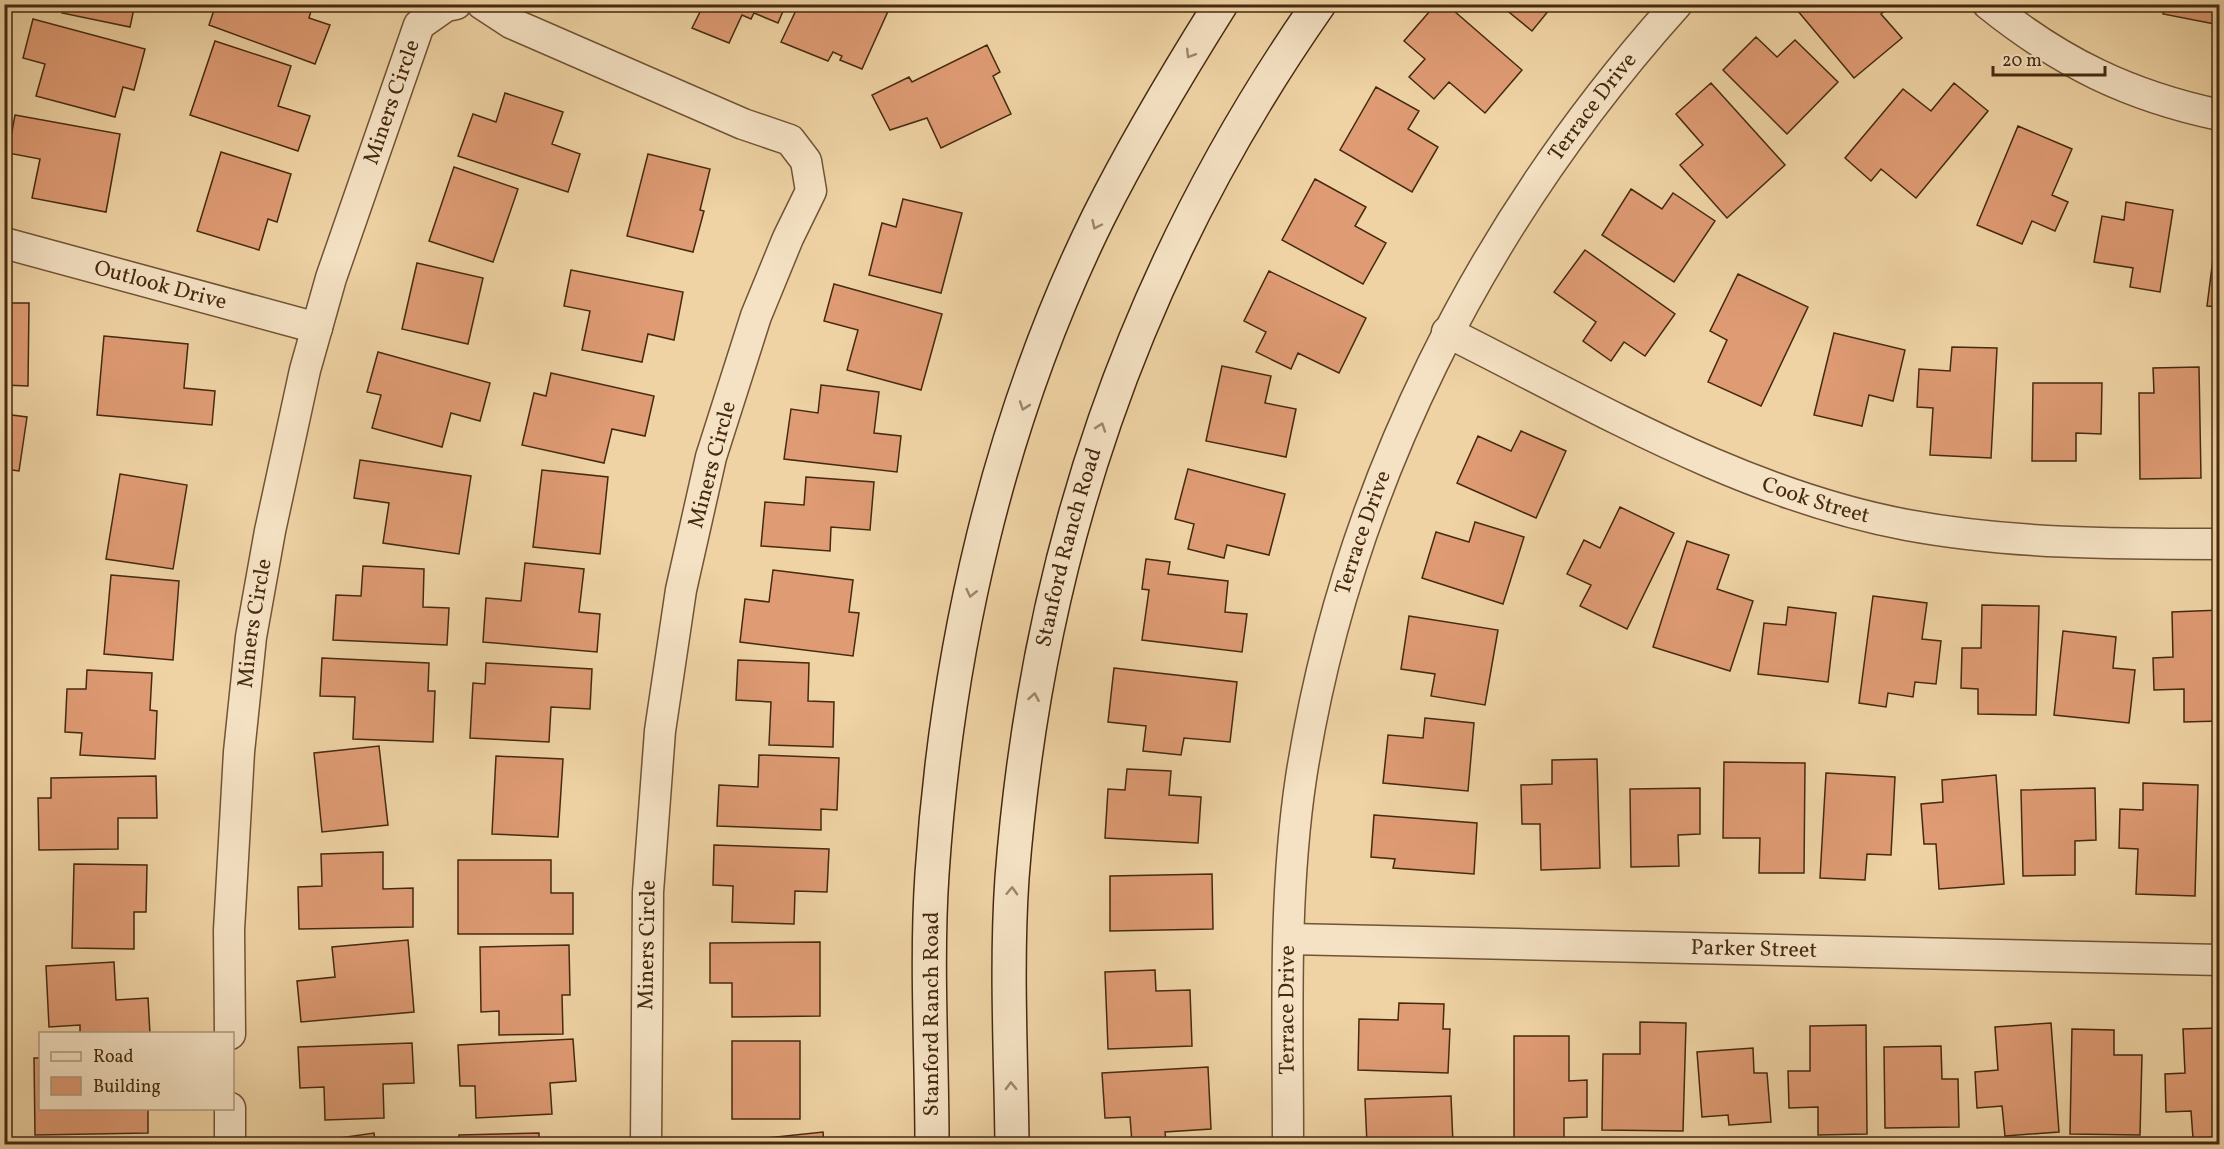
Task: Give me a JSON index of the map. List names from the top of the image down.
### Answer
{
  "streets": {
    "main road": ["Stanford Ranch Road"],
    "street": [
      "Miners Circle",
      "Terrace Drive",
      "Outlook Drive",
      "Cook Street",
      "Parker Street"
    ]
  },
  "crossings": [
    ["Miners Circle", "Outlook Drive"],
    ["Terrace Drive", "Cook Street"],
    ["Terrace Drive", "Parker Street"]
  ],
  "legend": ["Road", "Building"],
  "scale_bar": "20 m"
}
